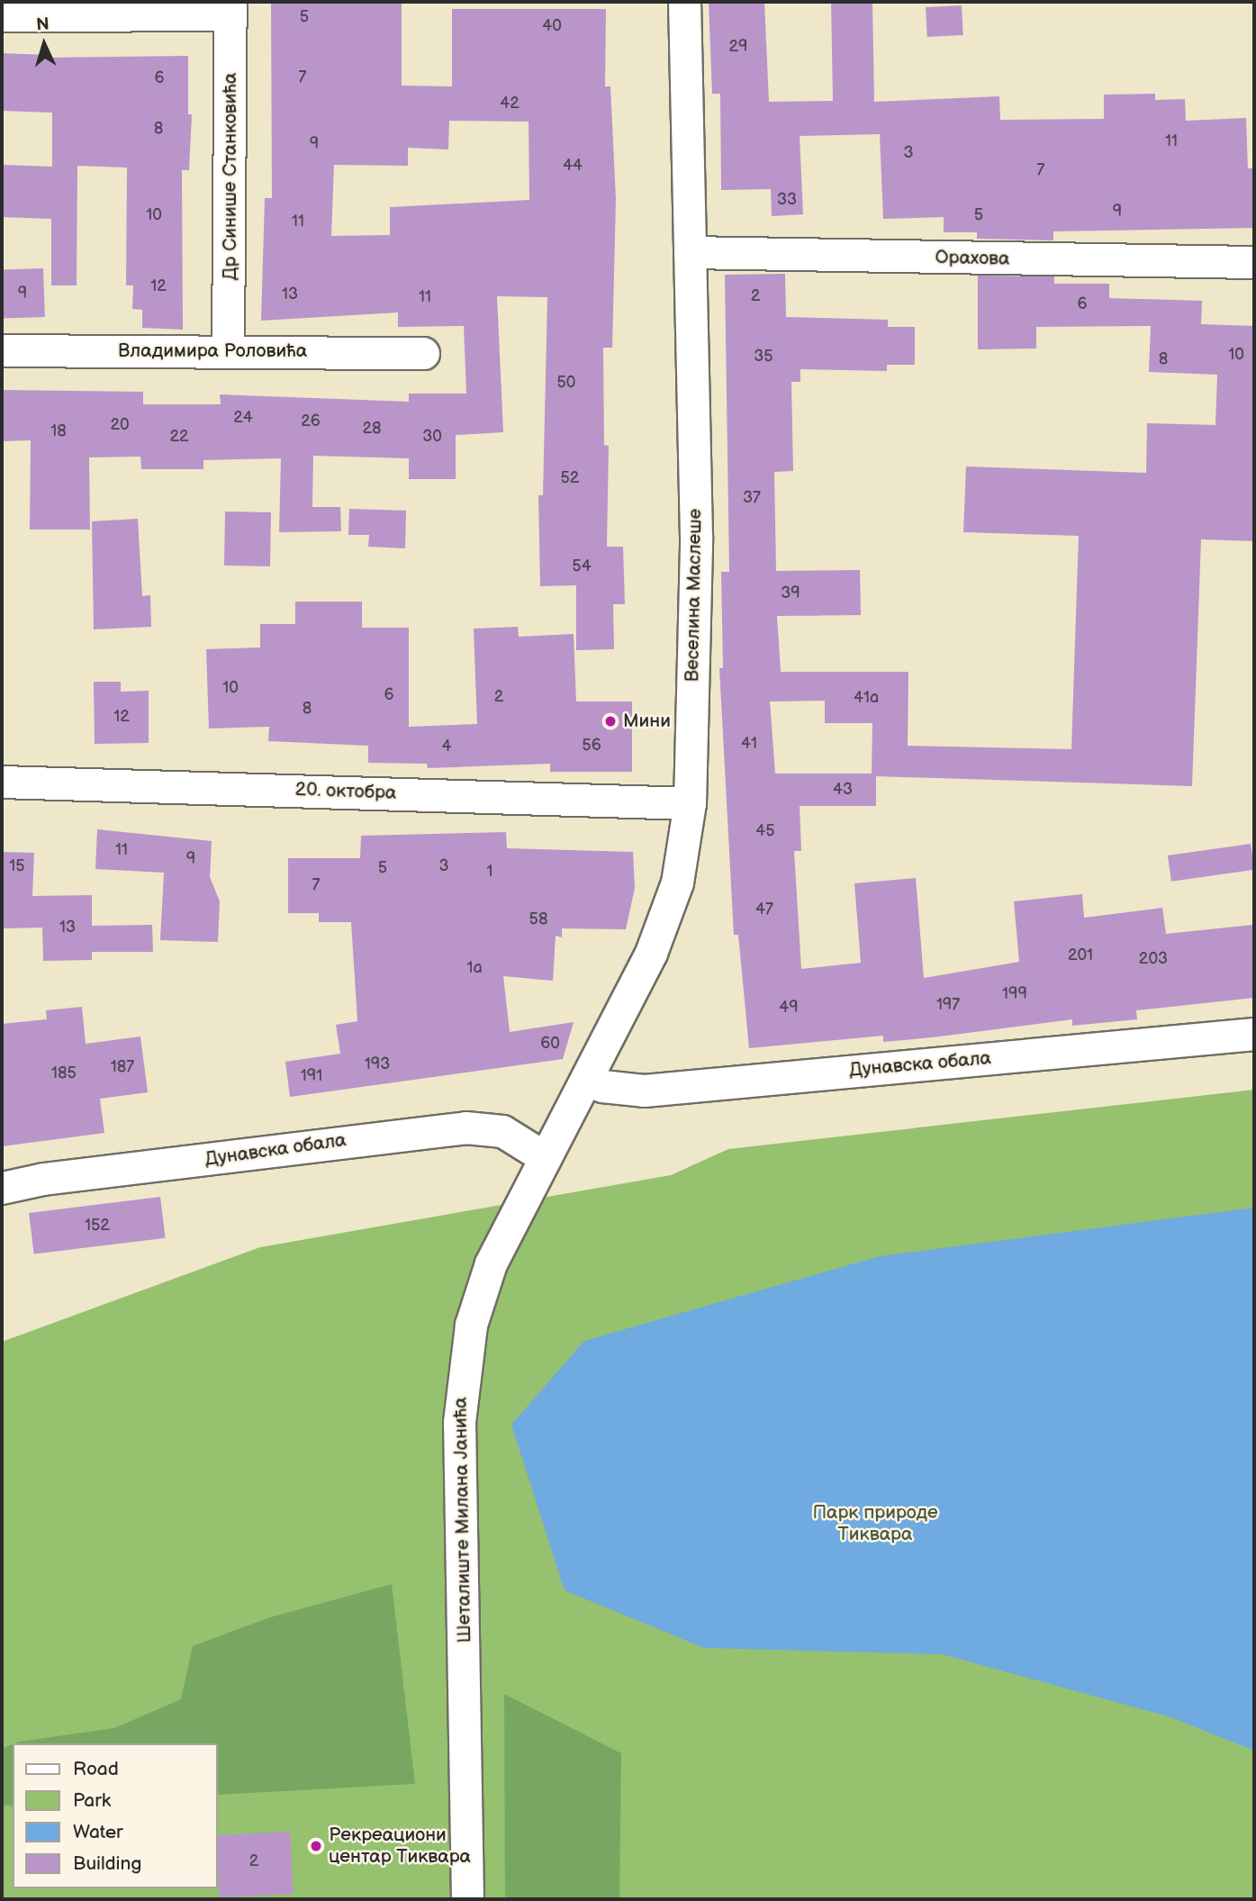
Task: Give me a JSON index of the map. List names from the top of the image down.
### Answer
{
  "streets": {
    "street": [
      "Др Синише Станковића",
      "Орахова",
      "Владимира Роловића",
      "Веселина Маслеше",
      "20. октобра",
      "Дунавска обала",
      "Шеталиште Милана Јанића"
    ]
  },
  "crossings": [
    ["Др Синише Станковића", "Владимира Роловића"],
    ["Орахова", "Веселина Маслеше"],
    ["Веселина Маслеше", "20. октобра"],
    ["Веселина Маслеше", "Дунавска обала"],
    ["Веселина Маслеше", "Шеталиште Милана Јанића"],
    ["Дунавска обала", "Шеталиште Милана Јанића"]
  ],
  "parks": ["Парк природе Тиквара"],
  "places": ["Мини", "Рекреациони центар Тиквара"],
  "house_numbers": [
    "5",
    "40",
    "29",
    "7",
    "6",
    "42",
    "8",
    "11",
    "9",
    "3",
    "44",
    "7",
    "33",
    "9",
    "10",
    "5",
    "11",
    "12",
    "9",
    "13",
    "2",
    "11",
    "6",
    "10",
    "35",
    "8",
    "50",
    "24",
    "26",
    "20",
    "28",
    "18",
    "22",
    "30",
    "52",
    "37",
    "54",
    "39",
    "10",
    "6",
    "2",
    "41a",
    "8",
    "12",
    "41",
    "56",
    "4",
    "43",
    "45",
    "11",
    "9",
    "15",
    "3",
    "5",
    "1",
    "7",
    "47",
    "58",
    "13",
    "201",
    "203",
    "1a",
    "199",
    "197",
    "49",
    "60",
    "193",
    "187",
    "185",
    "191",
    "152",
    "2"
  ],
  "legend": [
    "Road",
    "Park",
    "Water",
    "Building"
  ],
  "north": "top"
}
